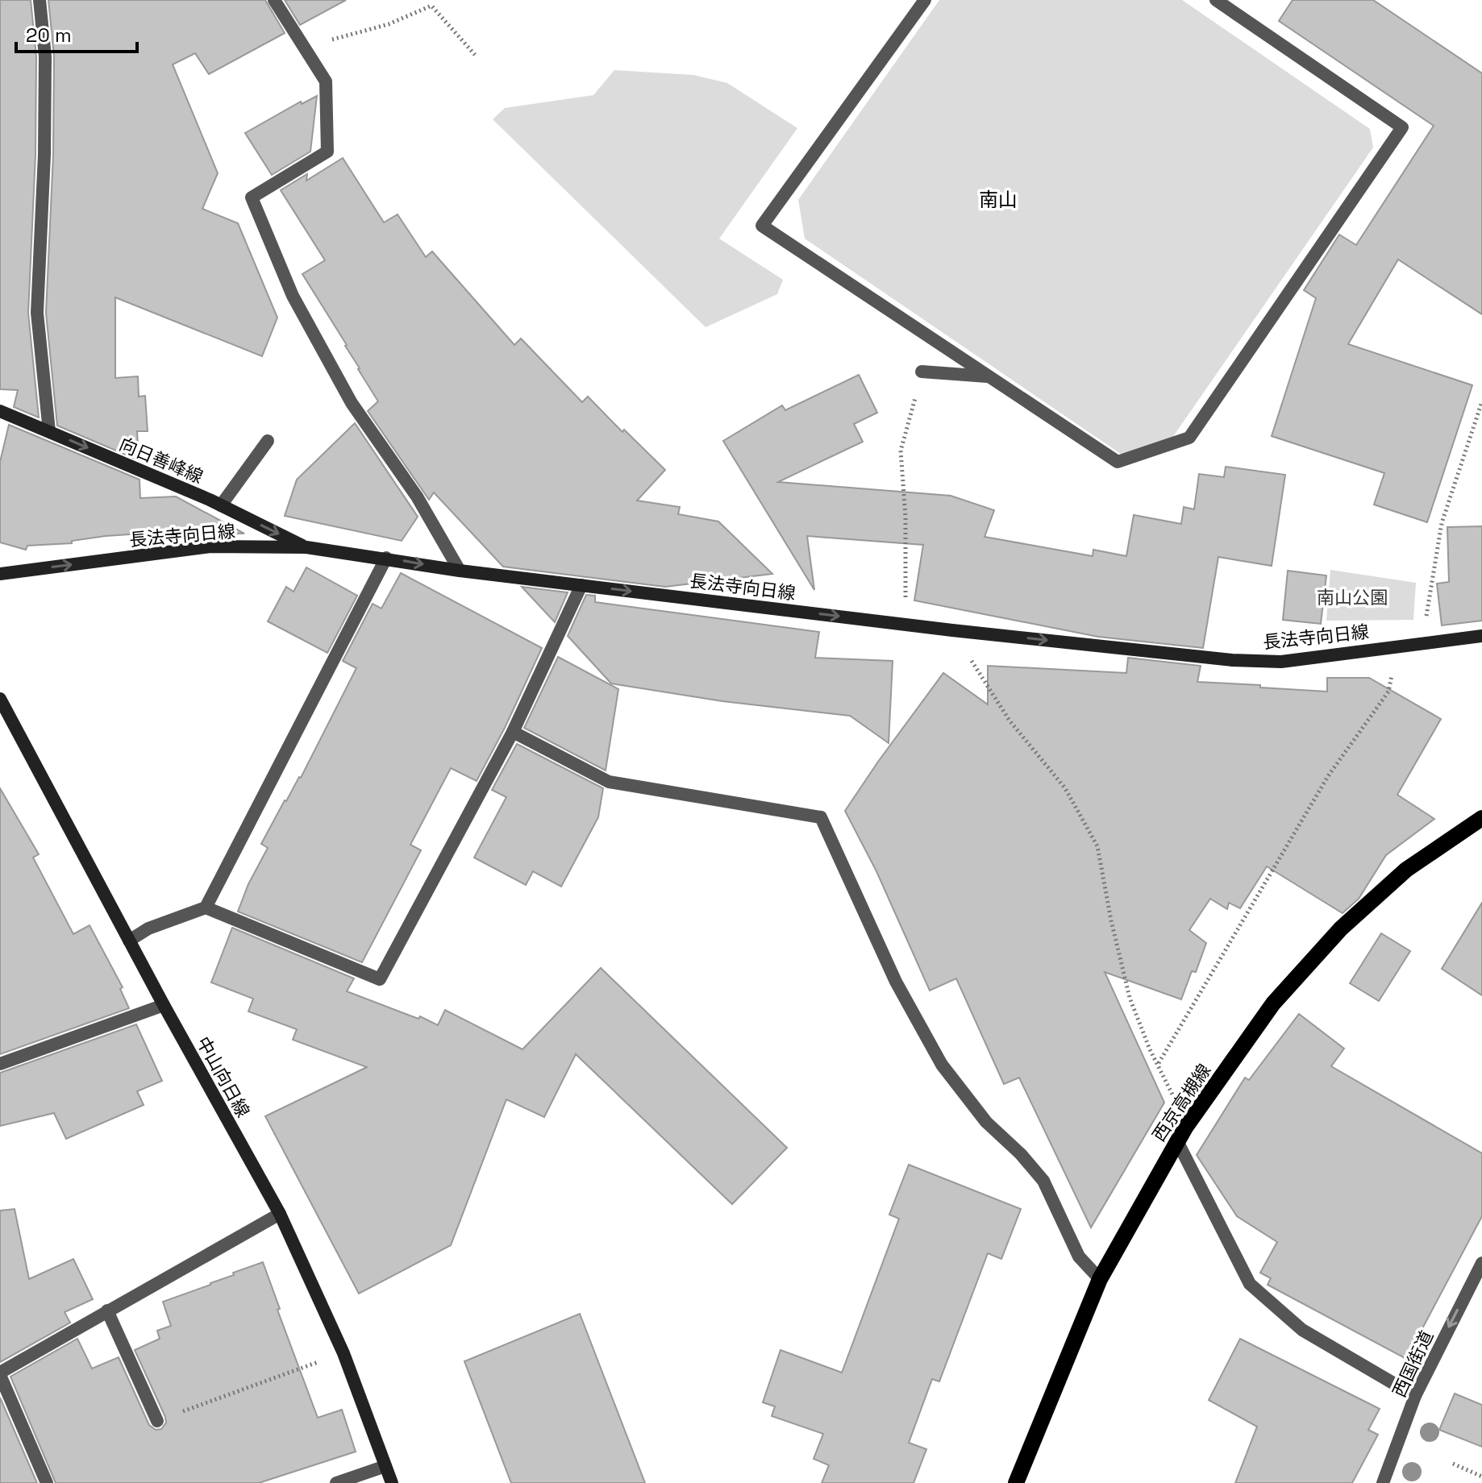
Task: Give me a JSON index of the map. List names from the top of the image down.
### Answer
{
  "streets": {
    "main road": [
      "向日善峰線",
      "長法寺向日線",
      "中山向日線",
      "西京高槻線"
    ],
    "street": ["西国街道"]
  },
  "crossings": [
    ["向日善峰線", "長法寺向日線"]
  ],
  "one_way": ["向日善峰線", "長法寺向日線", "西国街道"],
  "districts": ["南山"],
  "parks": ["南山公園"],
  "scale_bar": "20 m"
}
